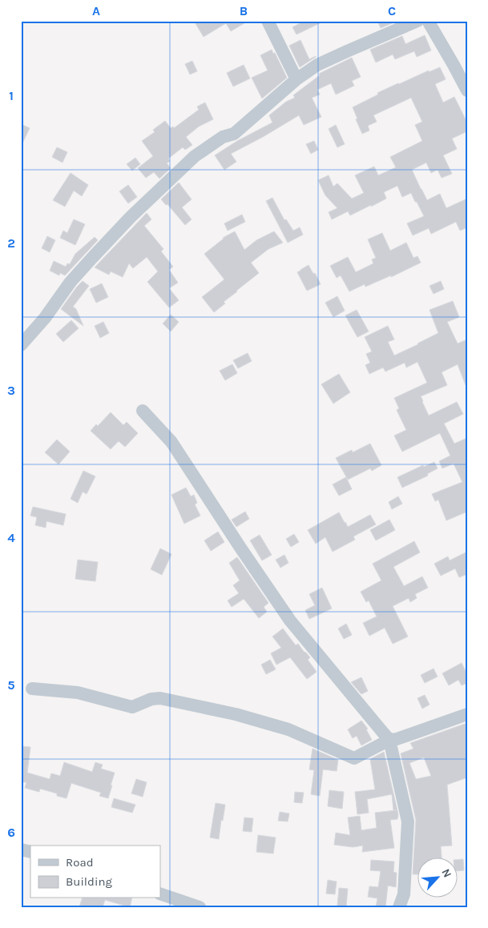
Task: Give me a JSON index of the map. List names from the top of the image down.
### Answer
{
  "legend": ["Road", "Building"],
  "north": "top right",
  "grid": {
    "columns": ["A", "B", "C"],
    "rows": [
      "1",
      "2",
      "3",
      "4",
      "5",
      "6"
    ]
  }
}
